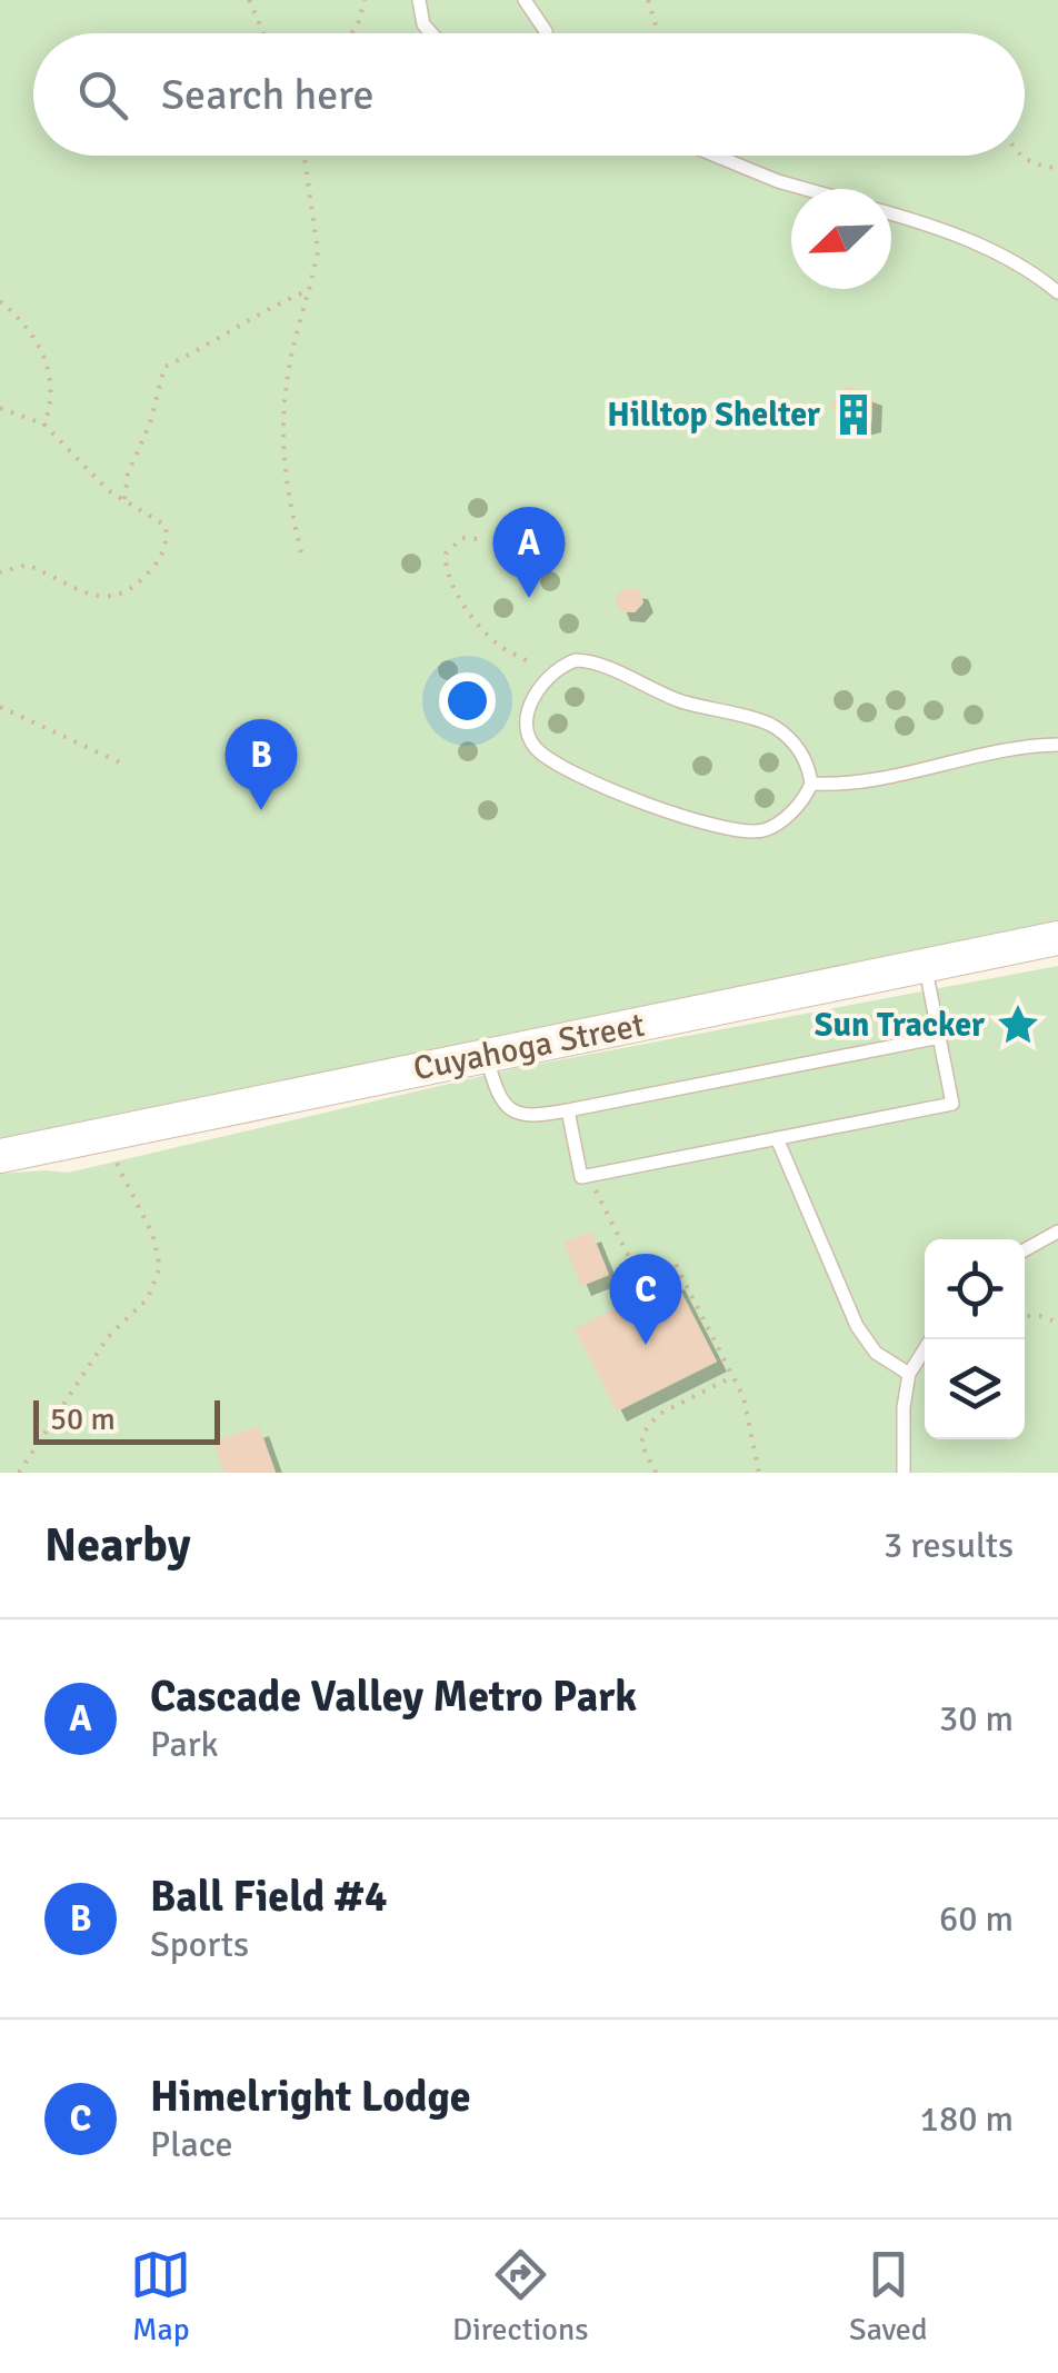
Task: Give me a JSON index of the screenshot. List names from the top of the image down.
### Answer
{
  "streets": {
    "street": ["Cuyahoga Street"]
  },
  "places": {
    "building": ["Hilltop Shelter"],
    "place": ["Sun Tracker"]
  },
  "scale_bar": "50 m",
  "north": "bottom left",
  "page": {
    "search": "Search here",
    "pins": ["A", "B", "C"],
    "scale": "50 m",
    "heading": ["Nearby", "3 results"],
    "list": [
      {
        "mark": "A",
        "name": "Cascade Valley Metro Park",
        "note": "Park",
        "value": "30 m"
      },
      {
        "mark": "B",
        "name": "Ball Field #4",
        "note": "Sports",
        "value": "60 m"
      },
      {
        "mark": "C",
        "name": "Himelright Lodge",
        "note": "Place",
        "value": "180 m"
      }
    ],
    "nav": ["Map", "Directions", "Saved"]
  }
}
